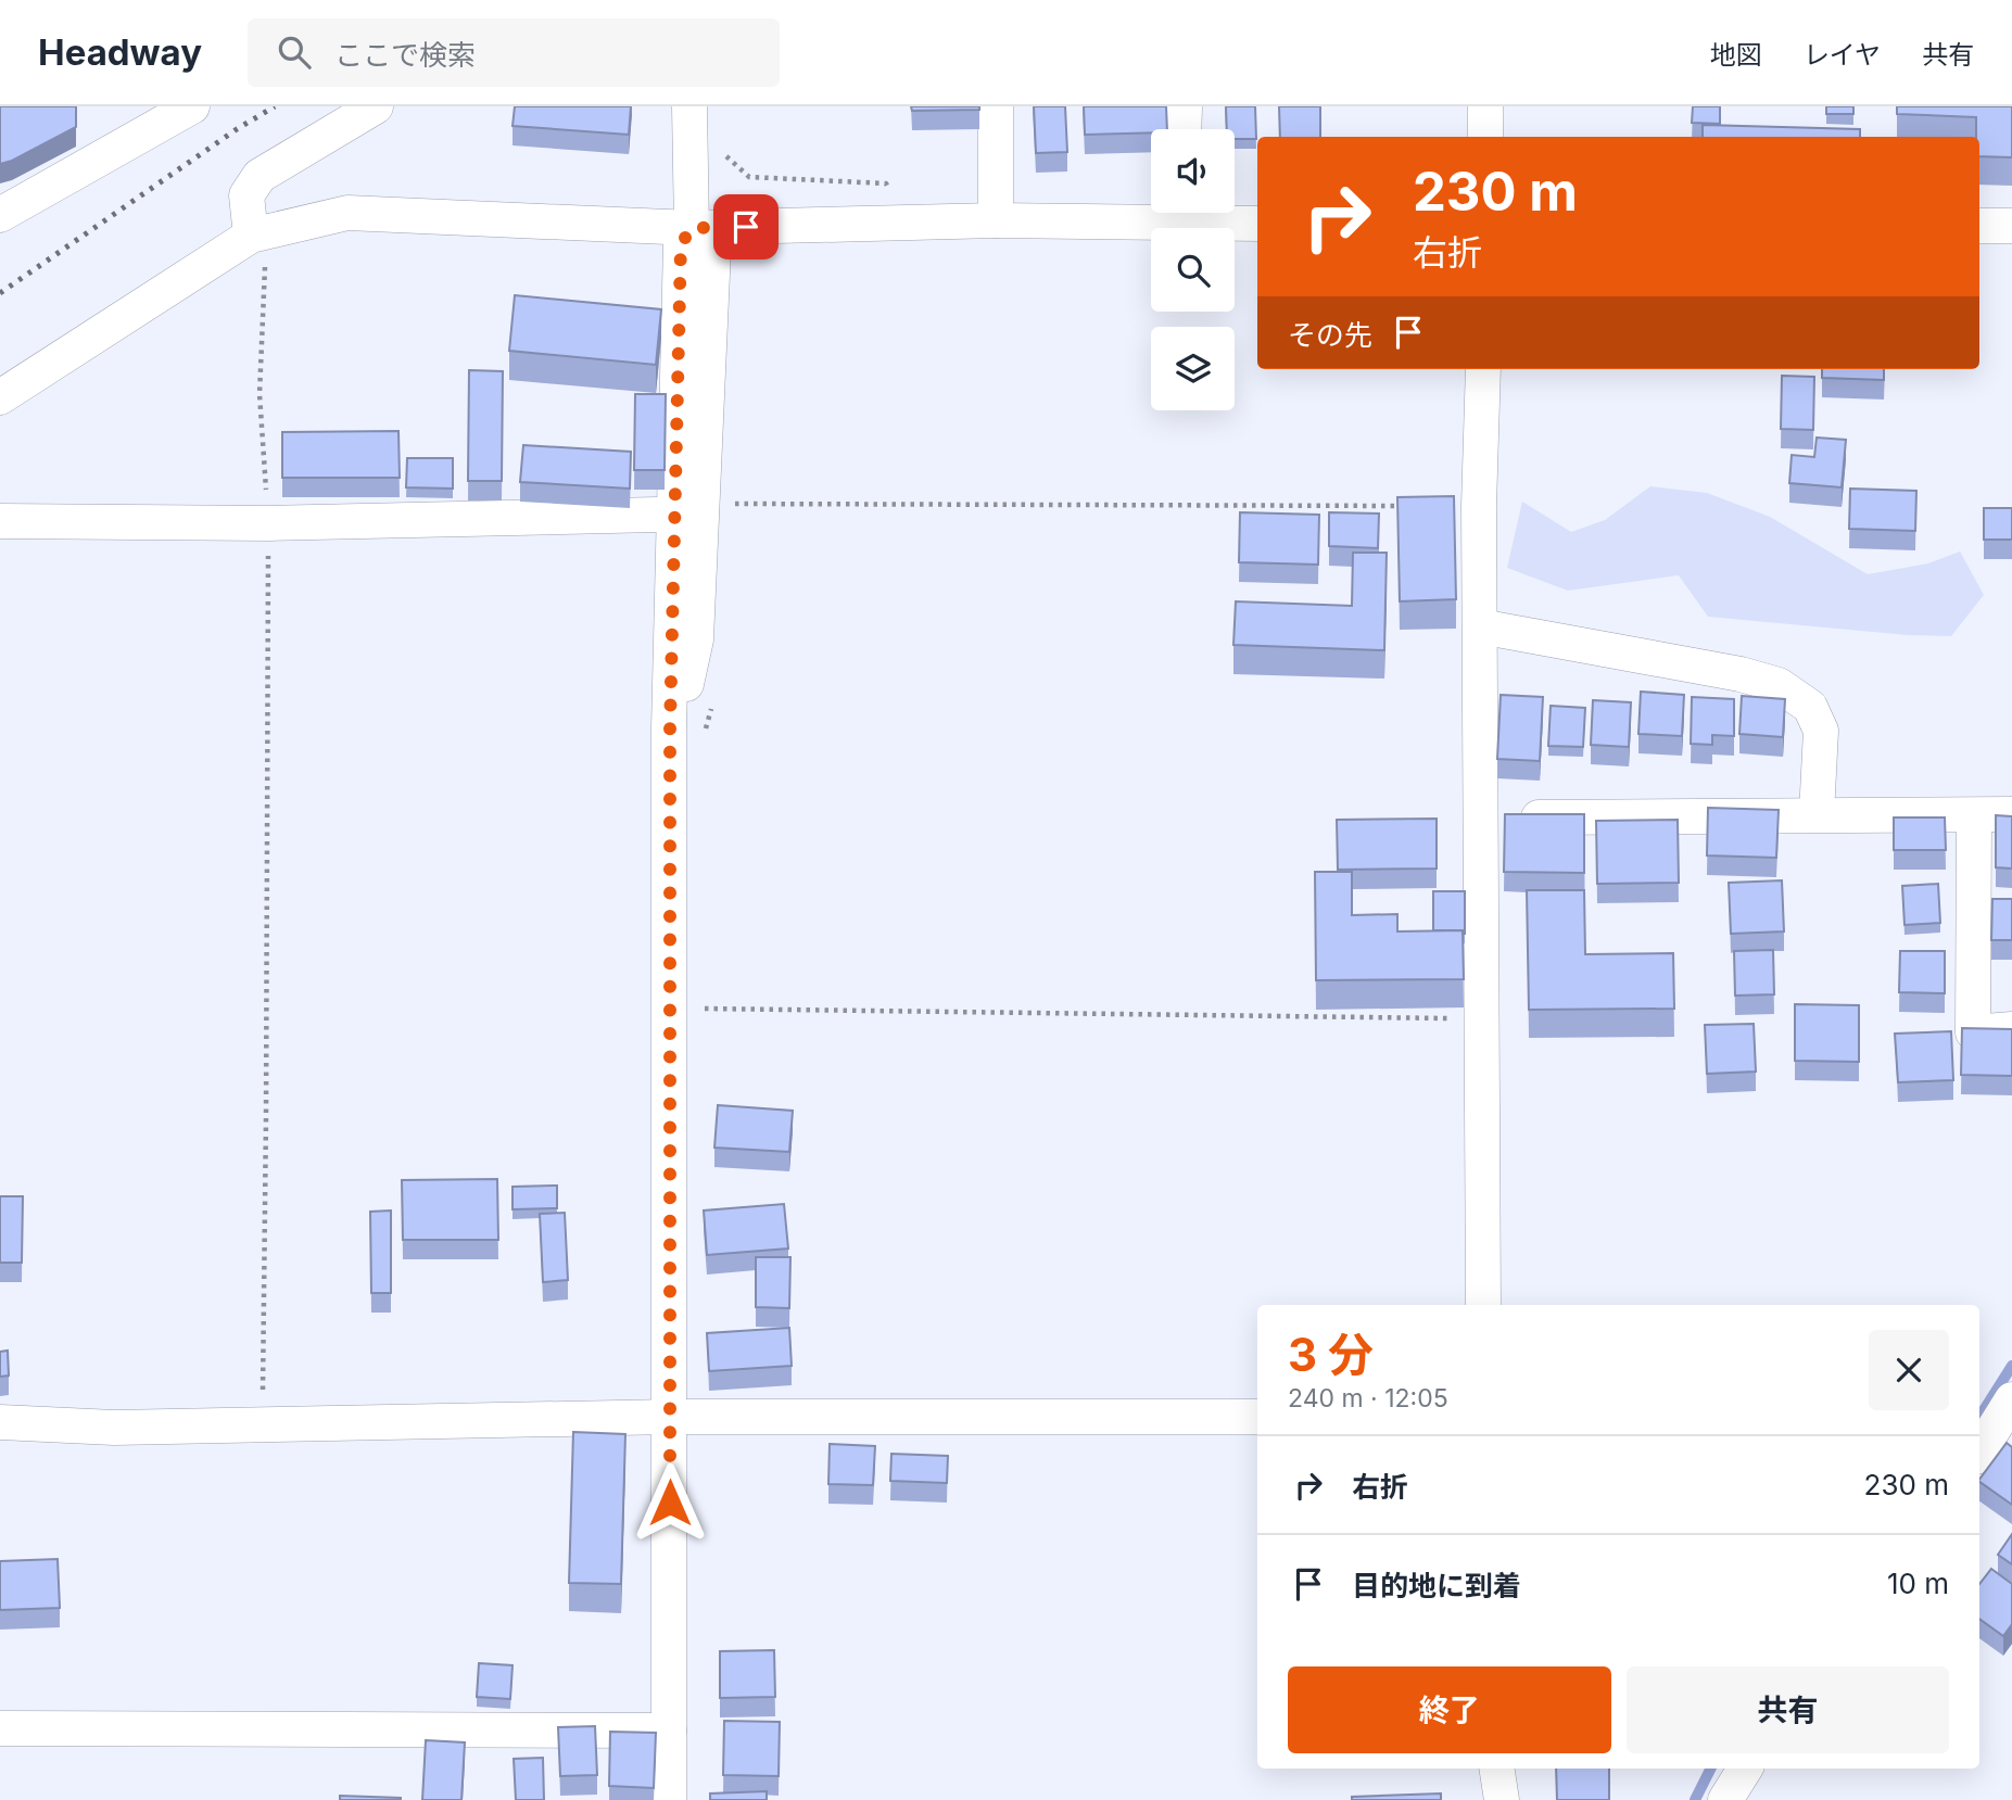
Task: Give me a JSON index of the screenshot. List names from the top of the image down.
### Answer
{
  "page": {
    "header": "Headway",
    "search": "ここで検索",
    "nav": ["地図", "レイヤ", "共有"],
    "turn": ["230 m", "右折"],
    "then": "その先",
    "heading": ["3 分", "240 m · 12:05"],
    "list": [
      {
        "name": "右折",
        "value": "230 m"
      },
      {
        "name": "目的地に到着",
        "value": "10 m"
      }
    ],
    "buttons": ["終了", "共有"]
  }
}
